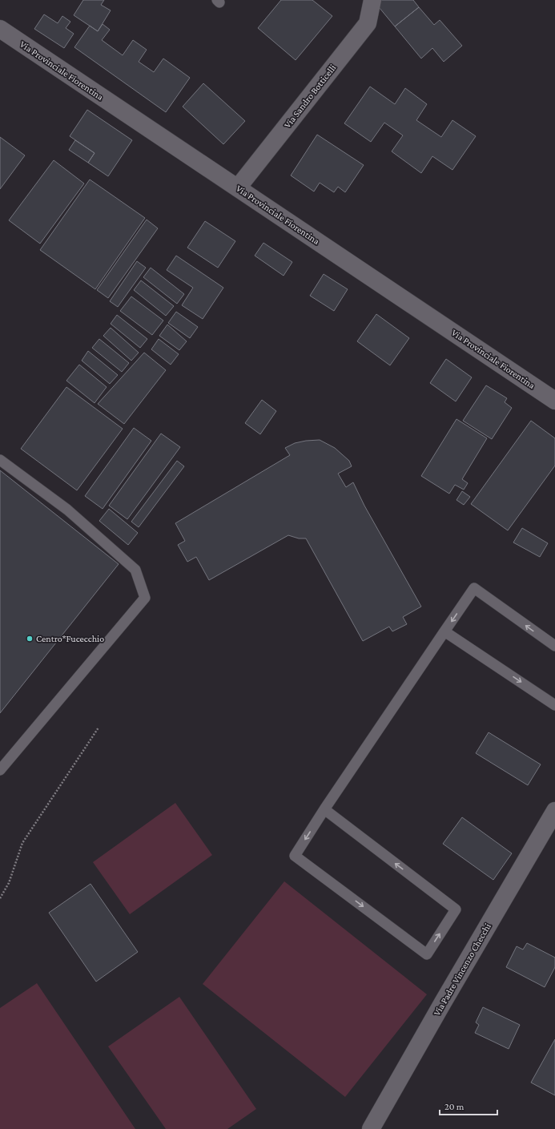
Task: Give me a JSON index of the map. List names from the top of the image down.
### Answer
{
  "streets": {
    "main road": ["Via Provinciale Fiorentina", "Via Sandro Botticelli", "Via Padre Vincenzo Checchi"]
  },
  "crossings": [
    ["Via Provinciale Fiorentina", "Via Sandro Botticelli"]
  ],
  "places": ["Centro*Fucecchio"],
  "scale_bar": "20 m"
}
